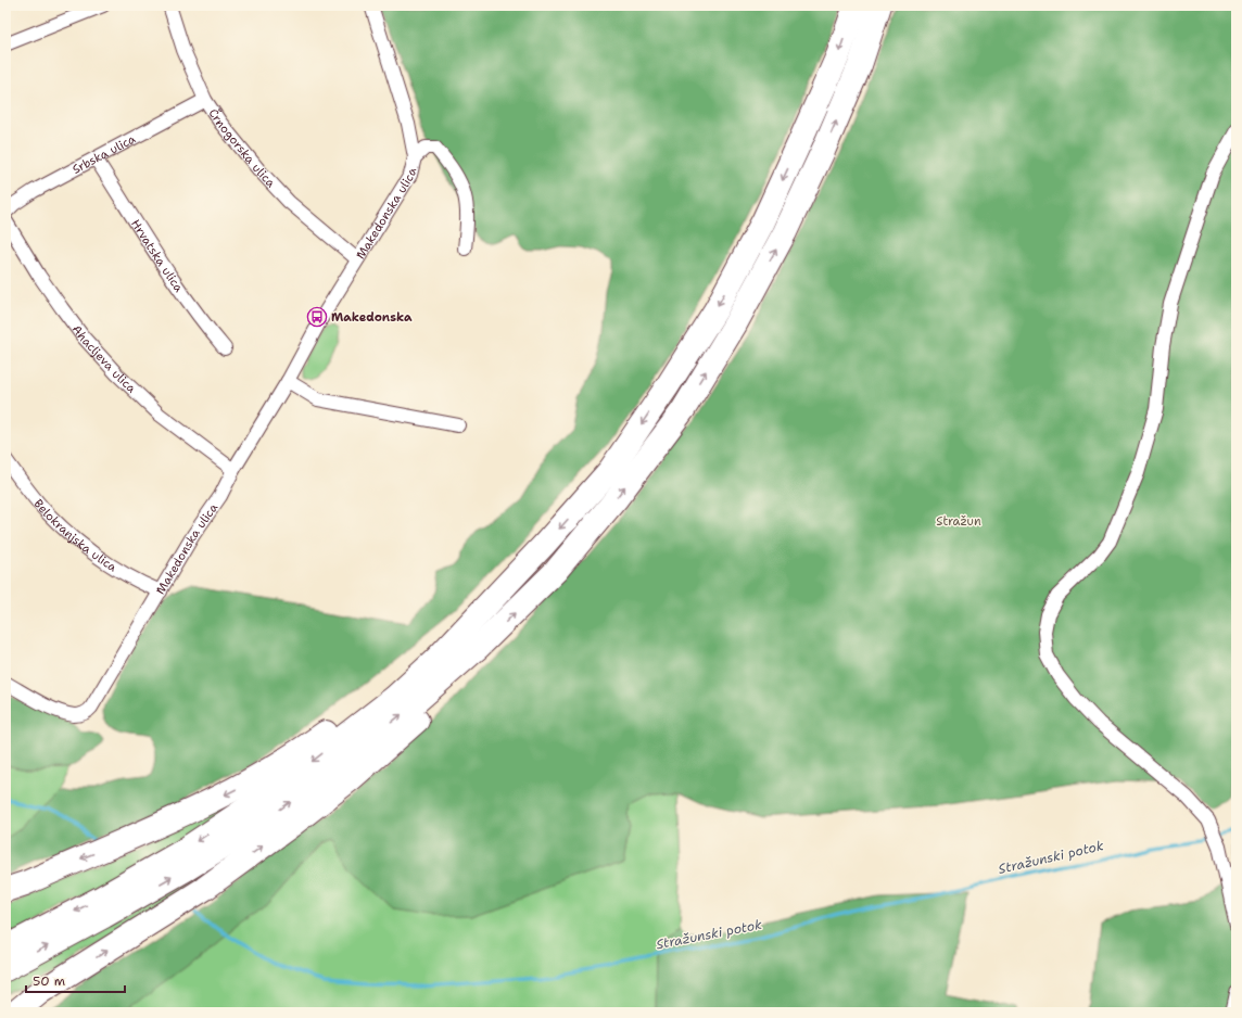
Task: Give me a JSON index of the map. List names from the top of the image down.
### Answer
{
  "streets": {
    "street": [
      "Črnogorska ulica",
      "Srbska ulica",
      "Makedonska ulica",
      "Hrvatska ulica",
      "Ahacljeva ulica",
      "Belokranjska ulica"
    ]
  },
  "crossings": [
    ["Črnogorska ulica", "Srbska ulica"],
    ["Črnogorska ulica", "Makedonska ulica"],
    ["Srbska ulica", "Hrvatska ulica"],
    ["Makedonska ulica", "Ahacljeva ulica"],
    ["Makedonska ulica", "Belokranjska ulica"]
  ],
  "water": ["Stražunski potok"],
  "parks": ["Stražun"],
  "places": {
    "bus stop": ["Makedonska"]
  },
  "scale_bar": "50 m"
}
